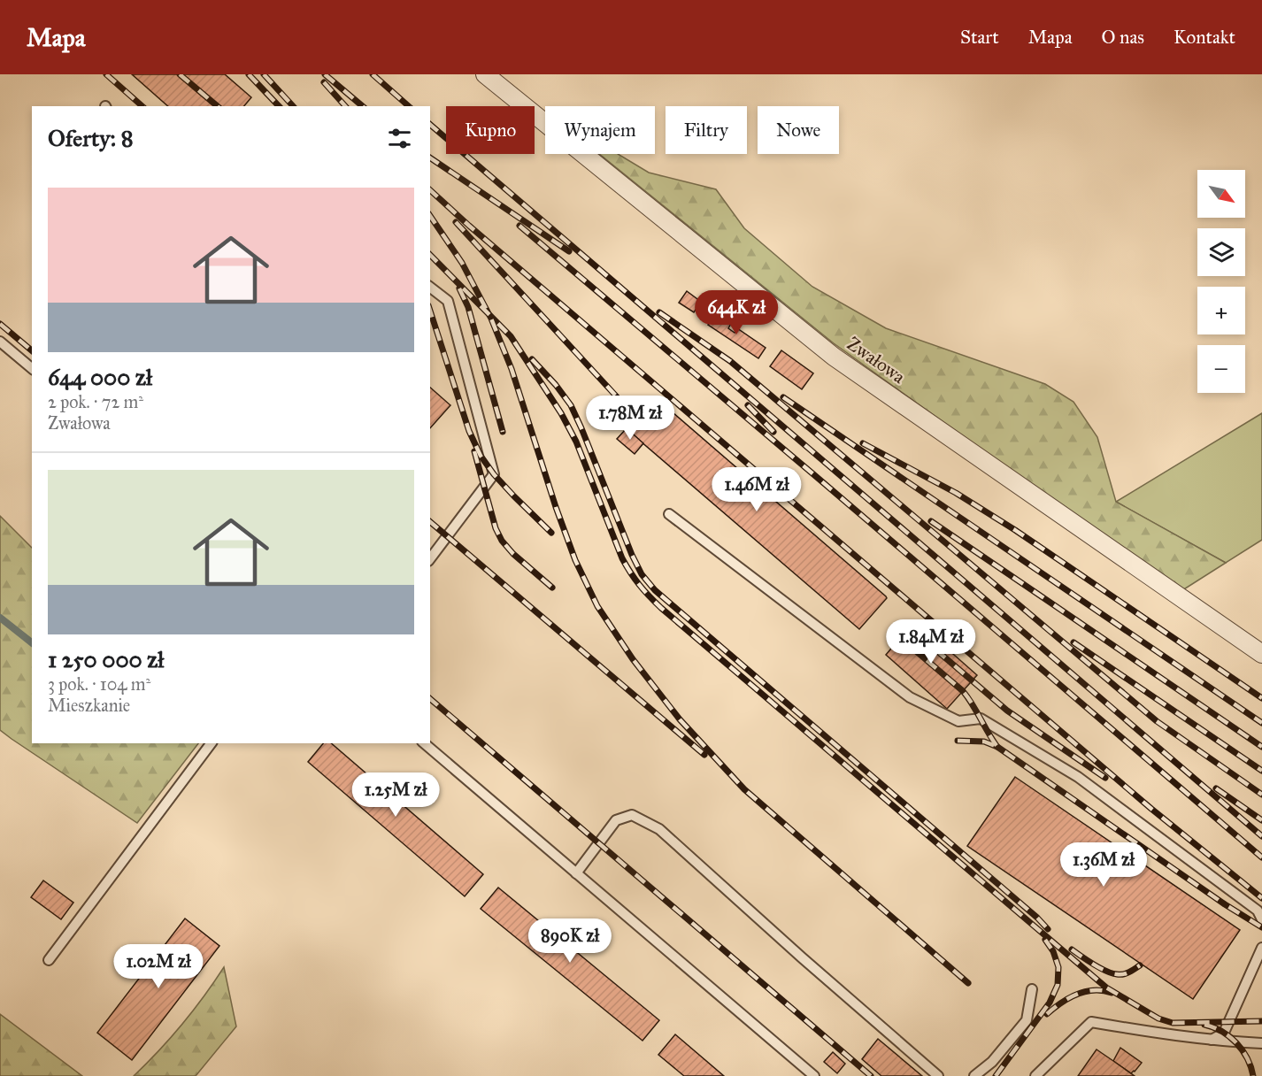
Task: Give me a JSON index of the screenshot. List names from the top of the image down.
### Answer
{
  "streets": {
    "street": ["Zwałowa"]
  },
  "north": "bottom right",
  "page": {
    "header": "Mapa",
    "nav": [
      "Start",
      "Mapa",
      "O nas",
      "Kontakt"
    ],
    "chip": [
      "Kupno",
      "Wynajem",
      "Filtry",
      "Nowe"
    ],
    "heading": "Oferty: 8",
    "map_buttons": ["+", "−"],
    "list": [
      {
        "name": "644 000 zł",
        "note": "2 pok. · 72 m² · Zwałowa"
      },
      {
        "name": "1 250 000 zł",
        "note": "3 pok. · 104 m² · Mieszkanie"
      }
    ],
    "price": [
      "644K zł",
      "1.78M zł",
      "1.46M zł",
      "1.84M zł",
      "1.25M zł",
      "1.36M zł",
      "890K zł",
      "1.02M zł"
    ]
  }
}
